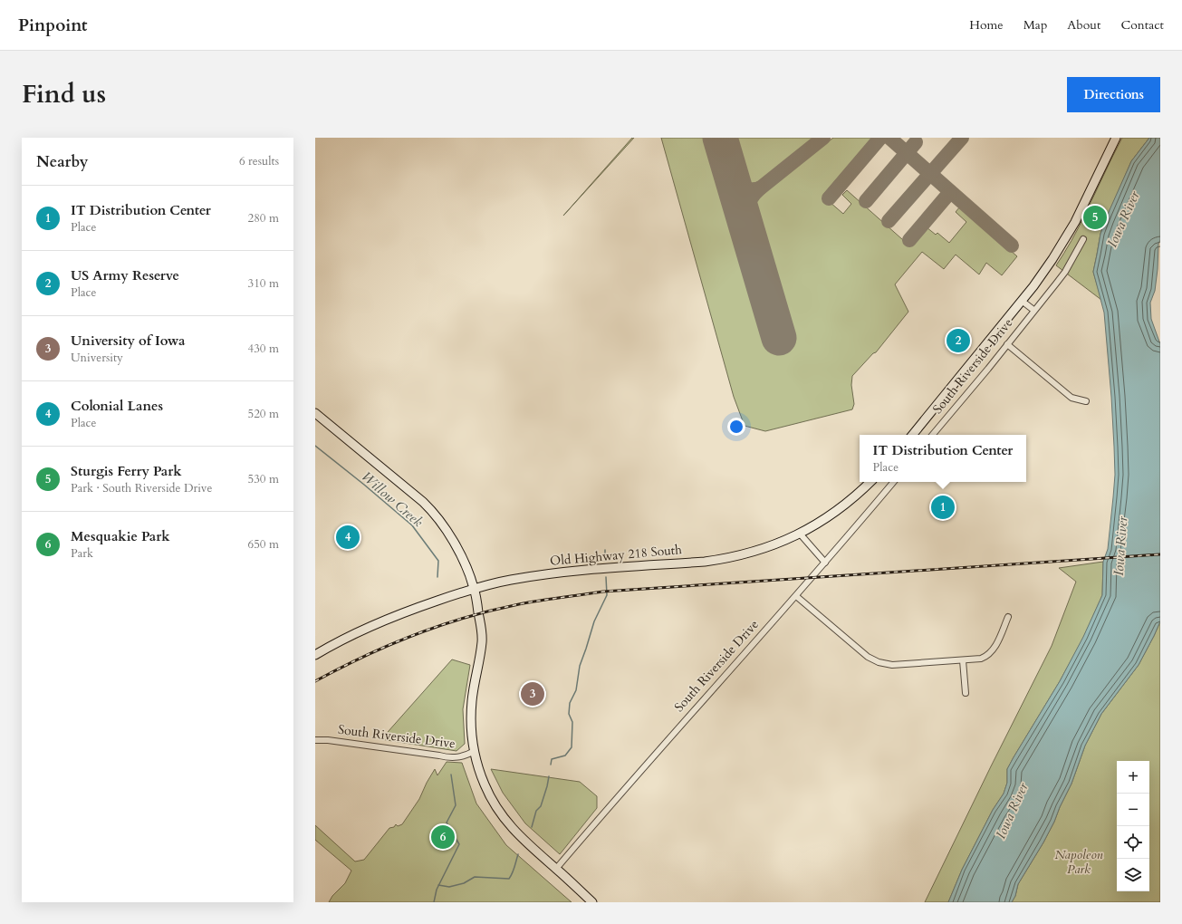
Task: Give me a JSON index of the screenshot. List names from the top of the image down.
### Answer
{
  "streets": {
    "main road": ["Old Highway 218 South"],
    "street": ["South Riverside Drive"]
  },
  "water": ["Iowa River", "Willow Creek"],
  "parks": ["Napoleon Park"],
  "page": {
    "header": "Pinpoint",
    "nav": [
      "Home",
      "Map",
      "About",
      "Contact"
    ],
    "title": "Find us",
    "buttons": "Directions",
    "heading": ["Nearby", "6 results"],
    "list": [
      {
        "mark": "1",
        "name": "IT Distribution Center",
        "note": "Place",
        "value": "280 m"
      },
      {
        "mark": "2",
        "name": "US Army Reserve",
        "note": "Place",
        "value": "310 m"
      },
      {
        "mark": "3",
        "name": "University of Iowa",
        "note": "University",
        "value": "430 m"
      },
      {
        "mark": "4",
        "name": "Colonial Lanes",
        "note": "Place",
        "value": "520 m"
      },
      {
        "mark": "5",
        "name": "Sturgis Ferry Park",
        "note": "Park · South Riverside Drive",
        "value": "530 m"
      },
      {
        "mark": "6",
        "name": "Mesquakie Park",
        "note": "Park",
        "value": "650 m"
      }
    ],
    "pins": [
      "5",
      "2",
      "1",
      "4",
      "3",
      "6"
    ],
    "popup": ["IT Distribution Center", "Place"],
    "map_buttons": ["+", "−"]
  }
}
